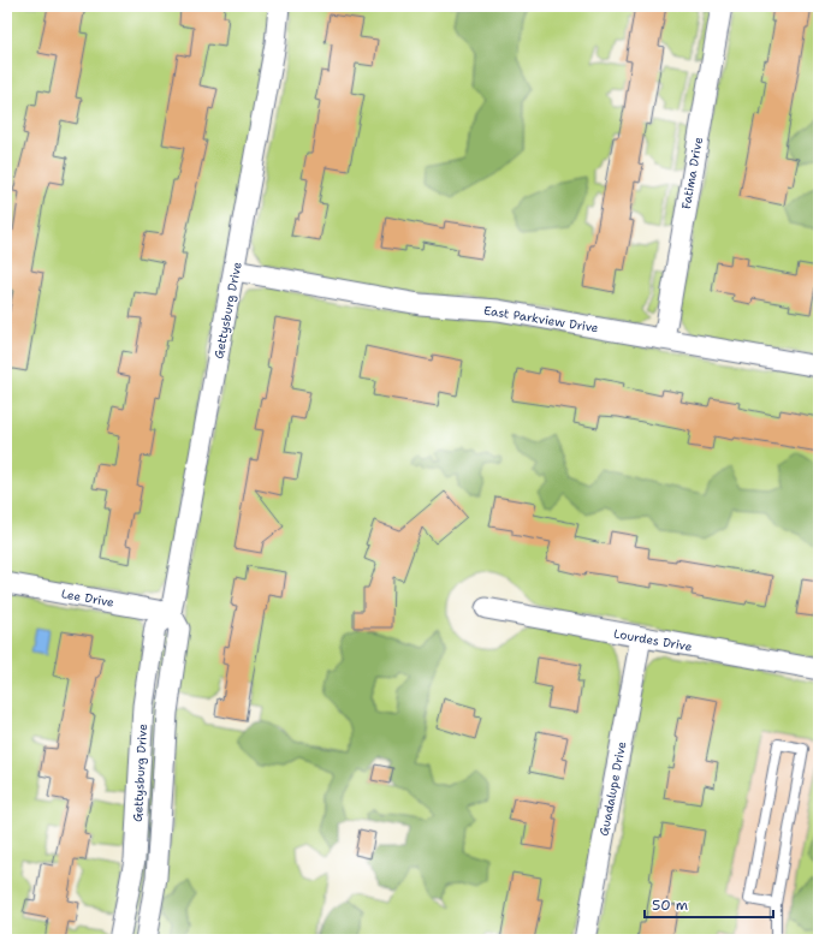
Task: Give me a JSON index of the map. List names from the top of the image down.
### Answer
{
  "streets": {
    "street": [
      "Fatima Drive",
      "Gettysburg Drive",
      "East Parkview Drive",
      "Lee Drive",
      "Lourdes Drive",
      "Guadalupe Drive"
    ]
  },
  "crossings": [
    ["Fatima Drive", "East Parkview Drive"],
    ["Gettysburg Drive", "East Parkview Drive"],
    ["Gettysburg Drive", "Lee Drive"],
    ["Lourdes Drive", "Guadalupe Drive"]
  ],
  "scale_bar": "50 m"
}
